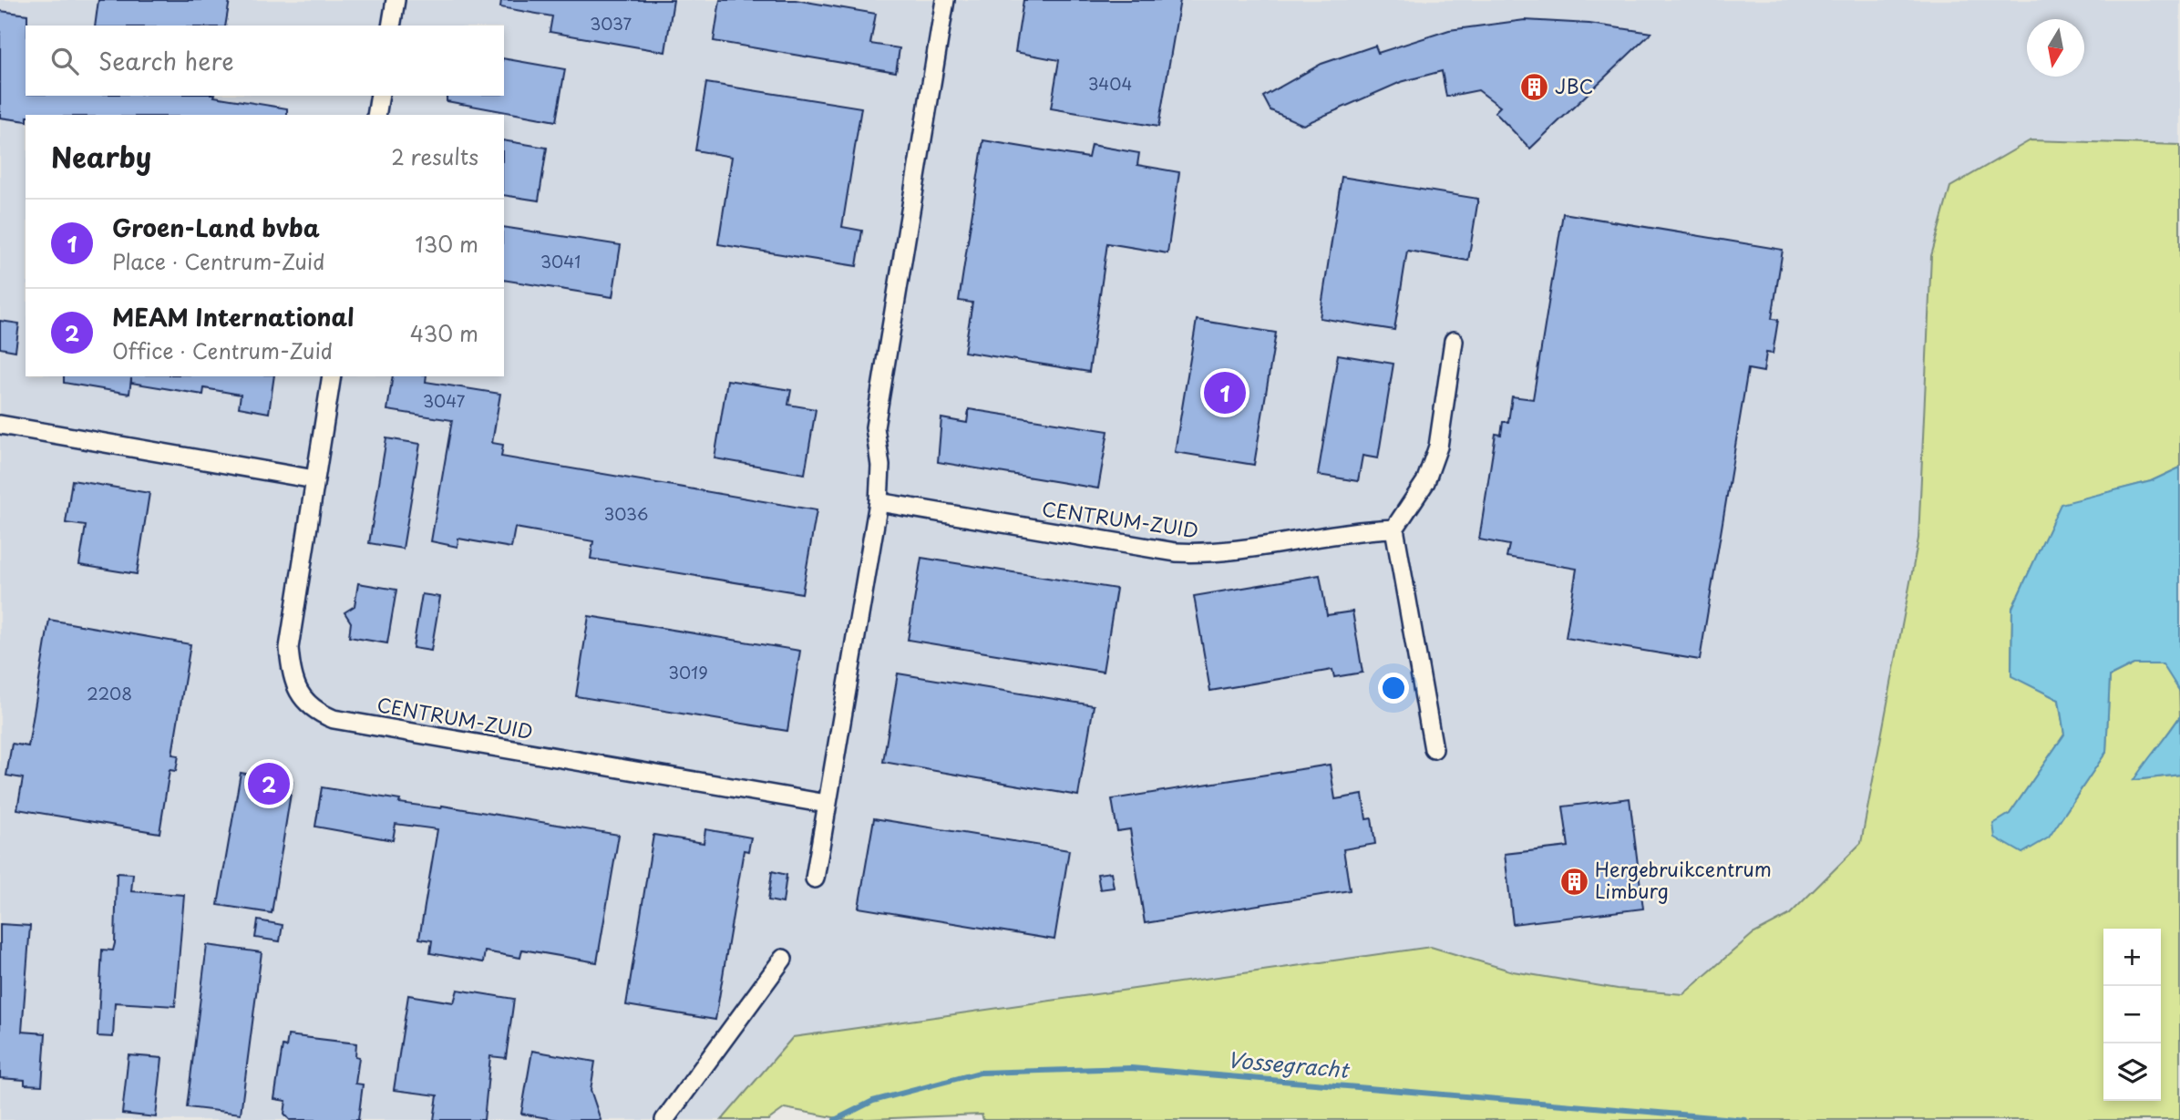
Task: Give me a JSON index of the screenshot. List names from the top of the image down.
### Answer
{
  "streets": {
    "street": ["CENTRUM-ZUID"]
  },
  "water": ["Vossegracht"],
  "places": {
    "building": ["JBC", "Hergebruikcentrum Limburg"]
  },
  "house_numbers": [
    "3037",
    "3404",
    "3041",
    "3047",
    "3036",
    "3019",
    "2208"
  ],
  "north": "bottom",
  "page": {
    "search": "Search here",
    "heading": ["Nearby", "2 results"],
    "list": [
      {
        "mark": "1",
        "name": "Groen-Land bvba",
        "note": "Place · Centrum-Zuid",
        "value": "130 m"
      },
      {
        "mark": "2",
        "name": "MEAM International",
        "note": "Office · Centrum-Zuid",
        "value": "430 m"
      }
    ],
    "pins": ["1", "2"],
    "map_buttons": ["+", "−"]
  }
}
